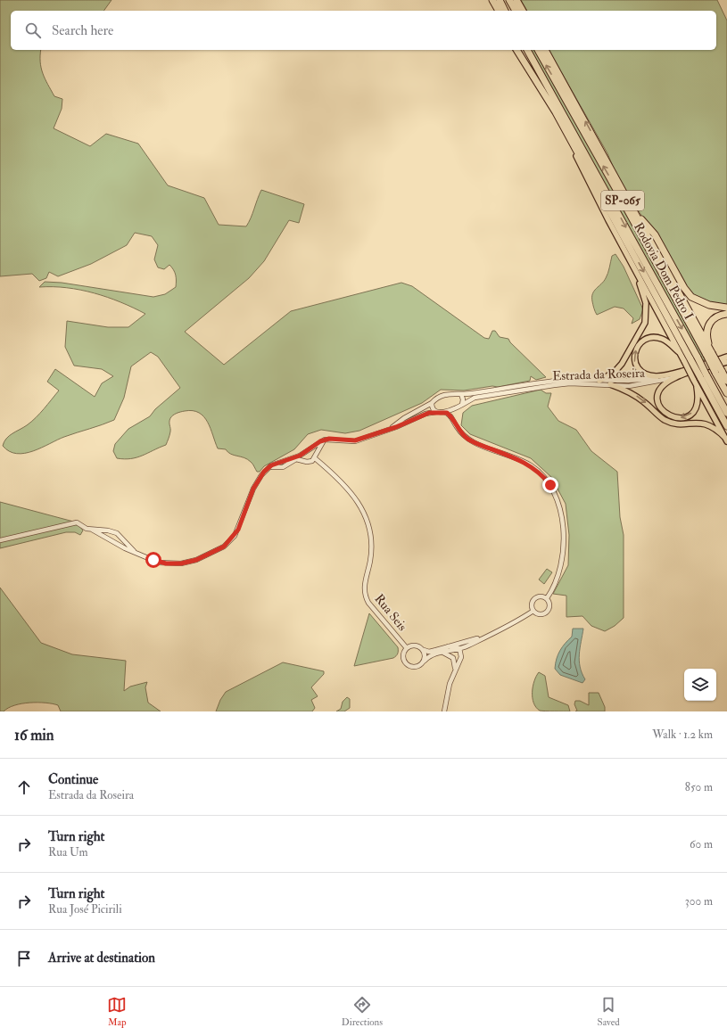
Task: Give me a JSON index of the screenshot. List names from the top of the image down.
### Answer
{
  "streets": {
    "highway": ["SP-065", "Rodovia Dom Pedro I"],
    "street": ["Estrada da Roseira", "Rua Seis"]
  },
  "crossings": [
    ["SP-065", "Rodovia Dom Pedro I"]
  ],
  "page": {
    "search": "Search here",
    "heading": ["16 min", "Walk · 1.2 km"],
    "list": [
      ["Continue", "Estrada da Roseira", "850 m"],
      ["Turn right", "Rua Um", "60 m"],
      ["Turn right", "Rua José Picirili", "300 m"],
      "Arrive at destination"
    ],
    "nav": ["Map", "Directions", "Saved"]
  }
}
